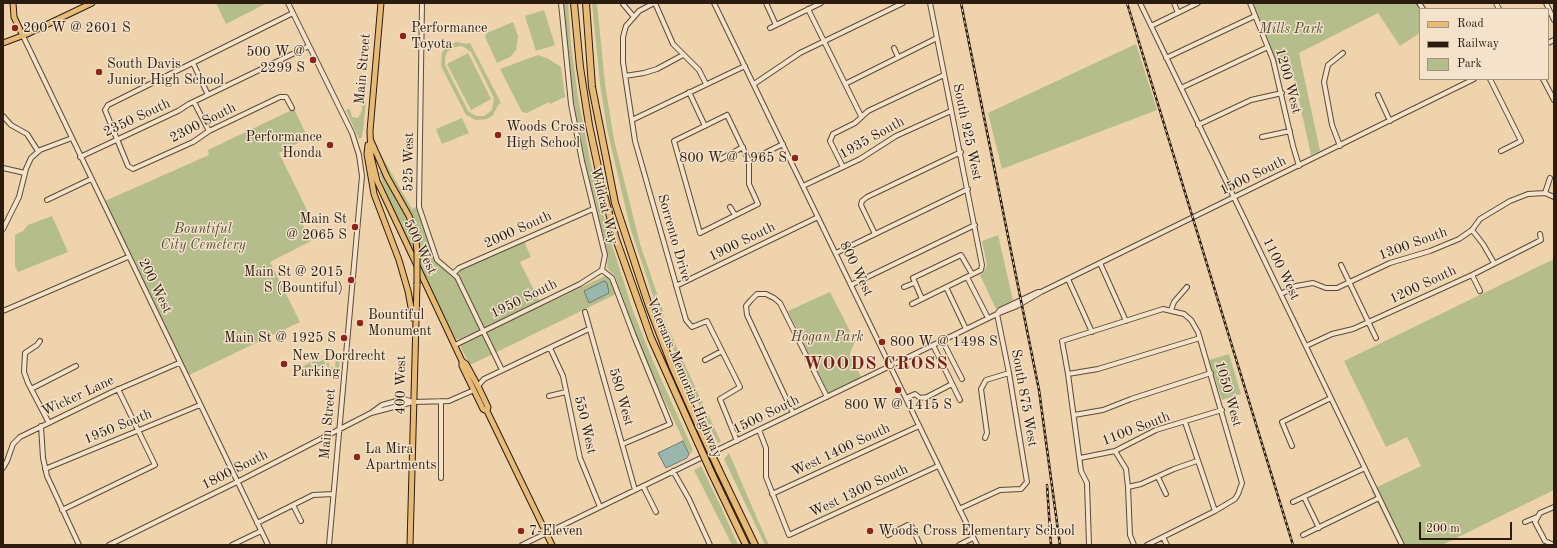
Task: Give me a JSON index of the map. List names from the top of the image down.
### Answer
{
  "streets": {
    "highway": ["Veterans Memorial Highway"],
    "main road": ["Main Street", "500 West", "400 West"],
    "street": [
      "1200 West",
      "2350 South",
      "2300 South",
      "South 925 West",
      "1935 South",
      "525 West",
      "1500 South",
      "Wildcat Way",
      "2000 South",
      "Sorrento Drive",
      "1900 South",
      "1300 South",
      "800 West",
      "1100 West",
      "1200 South",
      "200 West",
      "1950 South",
      "1050 West",
      "Wicker Lane",
      "580 West",
      "South 875 West",
      "550 West",
      "1100 South",
      "West 1400 South",
      "1800 South",
      "West 1300 South"
    ]
  },
  "crossings": [
    ["Main Street", "2350 South"],
    ["Main Street", "500 West"],
    ["Main Street", "1800 South"],
    ["1200 West", "1500 South"],
    ["2350 South", "2300 South"],
    ["2350 South", "200 West"],
    ["South 925 West", "1935 South"],
    ["1935 South", "800 West"],
    ["525 West", "2000 South"],
    ["525 West", "1950 South"],
    ["525 West", "1800 South"],
    ["1500 South", "Sorrento Drive"],
    ["1500 South", "500 West"],
    ["1500 South", "800 West"],
    ["1500 South", "1100 West"],
    ["1500 South", "580 West"],
    ["1500 South", "South 875 West"],
    ["1500 South", "550 West"],
    ["Wildcat Way", "2000 South"],
    ["Wildcat Way", "1950 South"],
    ["Sorrento Drive", "1900 South"],
    ["1900 South", "800 West"],
    ["1300 South", "1100 West"],
    ["500 West", "1950 South"],
    ["500 West", "1800 South"],
    ["800 West", "South 875 West"],
    ["800 West", "West 1400 South"],
    ["800 West", "West 1300 South"],
    ["1100 West", "1200 South"],
    ["200 West", "1950 South"],
    ["200 West", "Wicker Lane"],
    ["200 West", "1800 South"],
    ["400 West", "1800 South"],
    ["1050 West", "1100 South"],
    ["580 West", "1800 South"],
    ["550 West", "1800 South"],
    ["West 1400 South", "West 1300 South"]
  ],
  "districts": ["WOODS CROSS"],
  "parks": ["Mills Park", "Bountiful City Cemetery", "Hogan Park"],
  "places": [
    "200 W @ 2601 S",
    "Performance Toyota",
    "500 W @ 2299 S",
    "South Davis Junior High School",
    "Woods Cross High School",
    "Performance Honda",
    "800 W @ 1965 S",
    "Main St @ 2065 S",
    "Main St @ 2015 S (Bountiful)",
    "Bountiful Monument",
    "Main St @ 1925 S",
    "800 W @ 1498 S",
    "New Dordrecht Parking",
    "800 W @ 1415 S",
    "La Mira Apartments",
    "7-Eleven",
    "Woods Cross Elementary School"
  ],
  "legend": ["Road", "Railway", "Park"],
  "scale_bar": "200 m"
}
